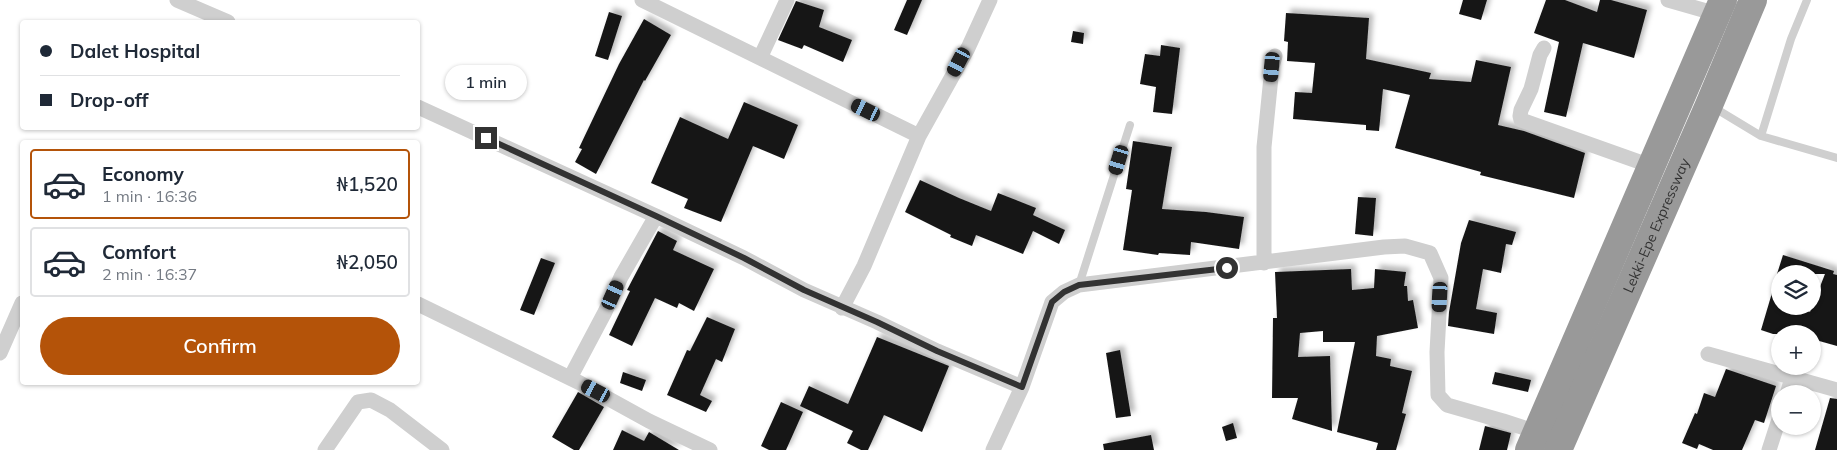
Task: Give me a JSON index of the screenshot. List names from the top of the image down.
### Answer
{
  "streets": {
    "highway": ["Lekki-Epe Expressway"]
  },
  "page": {
    "banner": ["Dalet Hospital", "Drop-off"],
    "bubble": "1 min",
    "list": [
      {
        "name": "Economy",
        "note": "1 min · 16:36",
        "value": "₦1,520"
      },
      {
        "name": "Comfort",
        "note": "2 min · 16:37",
        "value": "₦2,050"
      }
    ],
    "map_buttons": ["+", "−"],
    "buttons": "Confirm"
  }
}
